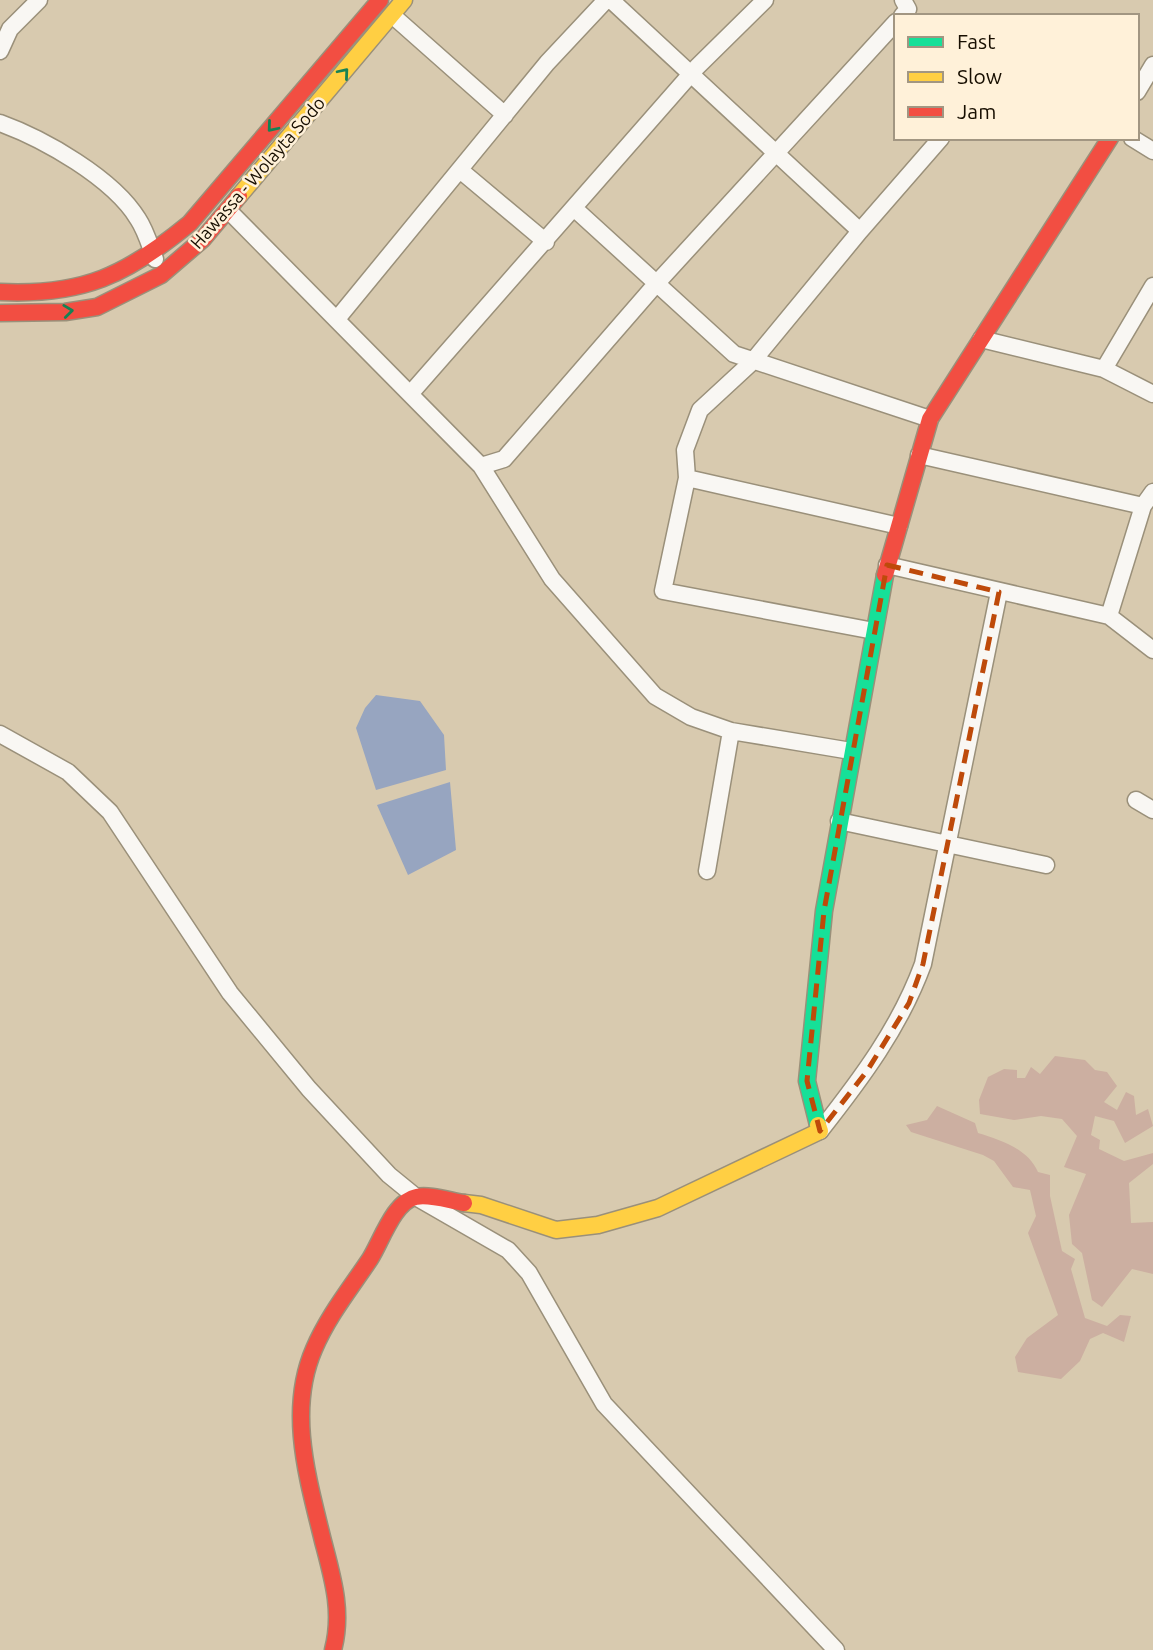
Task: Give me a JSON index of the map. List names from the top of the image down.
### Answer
{
  "streets": {
    "street": ["Hawassa - Wolayta Sodo"]
  },
  "legend": ["Fast", "Slow", "Jam"]
}
